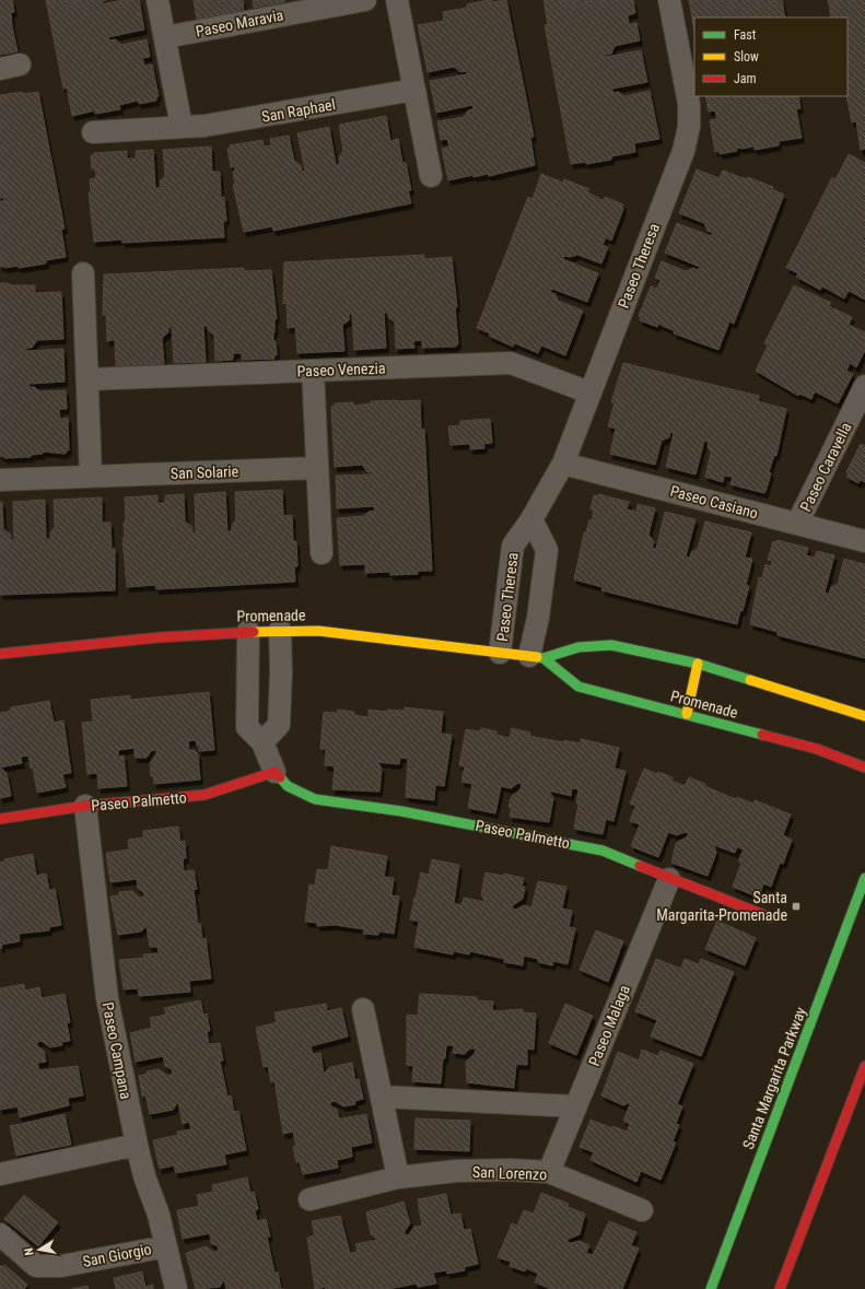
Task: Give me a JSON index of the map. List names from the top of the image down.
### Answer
{
  "streets": {
    "street": [
      "Paseo Maravia",
      "San Raphael",
      "Paseo Theresa",
      "Paseo Venezia",
      "Paseo Caravella",
      "San Solarie",
      "Paseo Casiano",
      "Promenade",
      "Paseo Palmetto",
      "Paseo Malaga",
      "Paseo Campana",
      "Santa Margarita Parkway",
      "San Lorenzo",
      "San Giorgio"
    ]
  },
  "crossings": [
    ["Paseo Theresa", "Paseo Venezia"],
    ["Paseo Theresa", "Paseo Casiano"],
    ["Paseo Theresa", "Promenade"],
    ["Paseo Caravella", "Paseo Casiano"],
    ["Promenade", "Paseo Palmetto"],
    ["Paseo Palmetto", "Paseo Malaga"],
    ["Paseo Palmetto", "Paseo Campana"],
    ["Paseo Malaga", "San Lorenzo"],
    ["Paseo Campana", "San Giorgio"]
  ],
  "places": {
    "transit": ["Santa Margarita-Promenade"]
  },
  "legend": ["Fast", "Slow", "Jam"],
  "north": "left"
}
